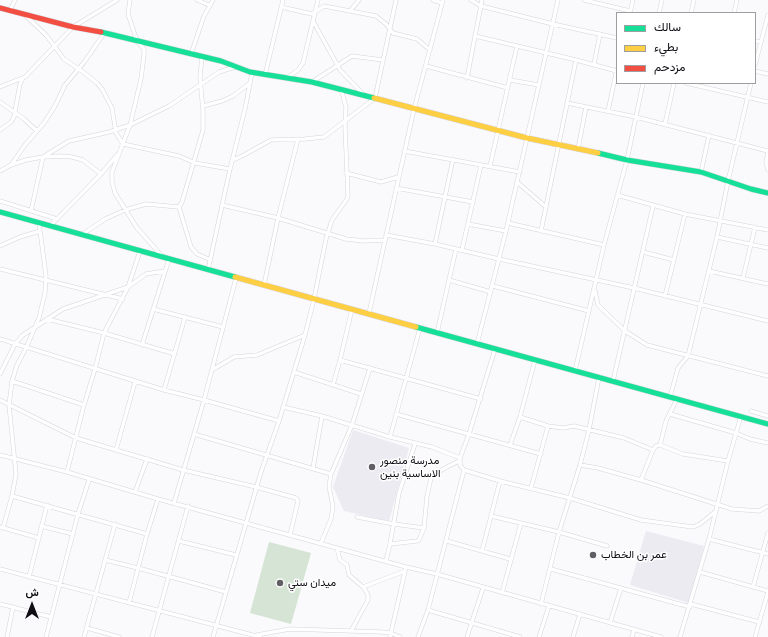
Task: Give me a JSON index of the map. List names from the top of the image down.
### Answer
{
  "places": ["مدرسة منصور الاساسية بنين", "عمر بن الخطاب", "ميدان ستي"],
  "legend": ["سالك", "بطيء", "مزدحم"],
  "north": "top"
}
